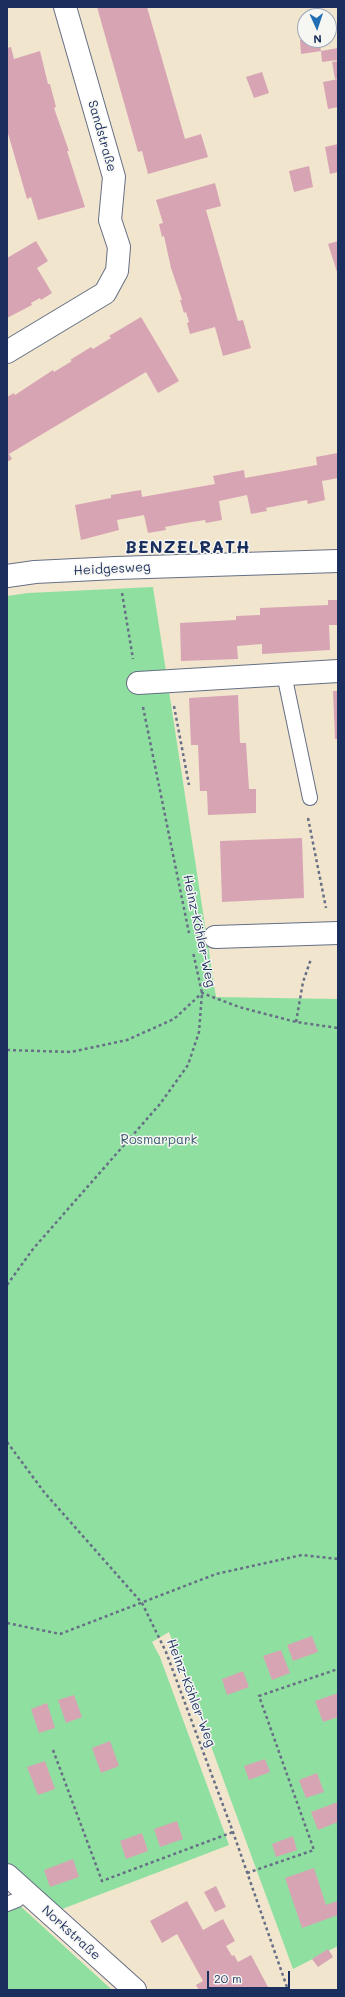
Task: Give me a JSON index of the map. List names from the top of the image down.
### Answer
{
  "streets": {
    "street": ["Sandstraße", "Heidgesweg", "Norkstraße"],
    "path": ["Heinz-Köhler-Weg"]
  },
  "crossings": [
    ["Heidgesweg", "Heinz-Köhler-Weg"]
  ],
  "districts": ["BENZELRATH"],
  "parks": ["Rosmarpark"],
  "scale_bar": "20 m",
  "north": "bottom"
}
